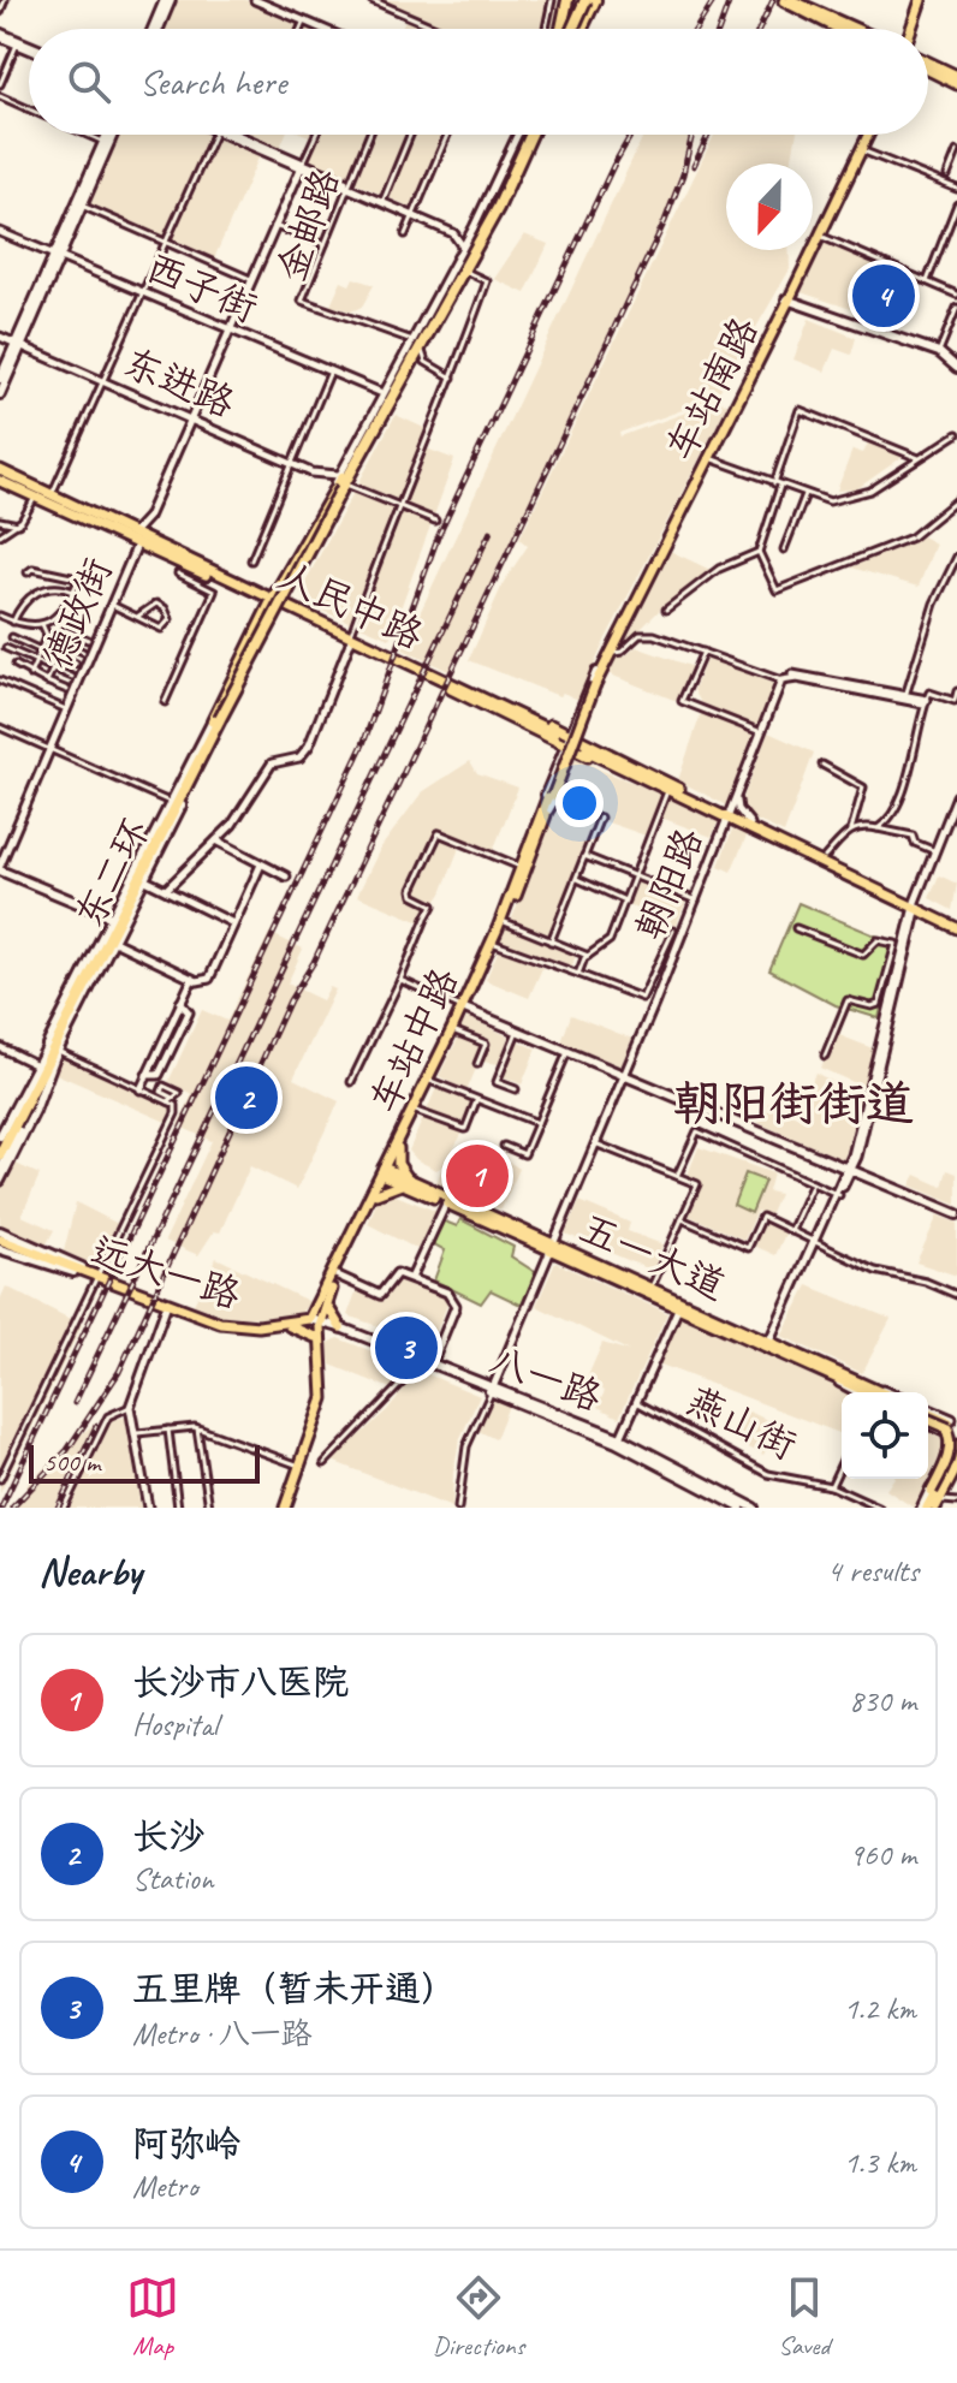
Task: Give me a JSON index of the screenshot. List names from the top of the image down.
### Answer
{
  "streets": {
    "highway": ["东二环"],
    "main road": [
      "车站南路",
      "人民中路",
      "车站中路",
      "五一大道",
      "远大一路",
      "八一路"
    ],
    "street": [
      "金邮路",
      "西子街",
      "东进路",
      "德政街",
      "朝阳路",
      "燕山街"
    ]
  },
  "crossings": [
    ["西子街", "德政街"],
    ["东进路", "德政街"],
    ["车站南路", "车站中路"],
    ["人民中路", "德政街"],
    ["朝阳路", "五一大道"],
    ["车站中路", "五一大道"],
    ["远大一路", "八一路"]
  ],
  "districts": ["朝阳街街道"],
  "scale_bar": "500 m",
  "north": "bottom",
  "page": {
    "search": "Search here",
    "pins": [
      "4",
      "2",
      "1",
      "3"
    ],
    "scale": "500 m",
    "heading": ["Nearby", "4 results"],
    "list": [
      {
        "mark": "1",
        "name": "长沙市八医院",
        "note": "Hospital",
        "value": "830 m"
      },
      {
        "mark": "2",
        "name": "长沙",
        "note": "Station",
        "value": "960 m"
      },
      {
        "mark": "3",
        "name": "五里牌（暂未开通）",
        "note": "Metro · 八一路",
        "value": "1.2 km"
      },
      {
        "mark": "4",
        "name": "阿弥岭",
        "note": "Metro",
        "value": "1.3 km"
      }
    ],
    "nav": ["Map", "Directions", "Saved"]
  }
}
